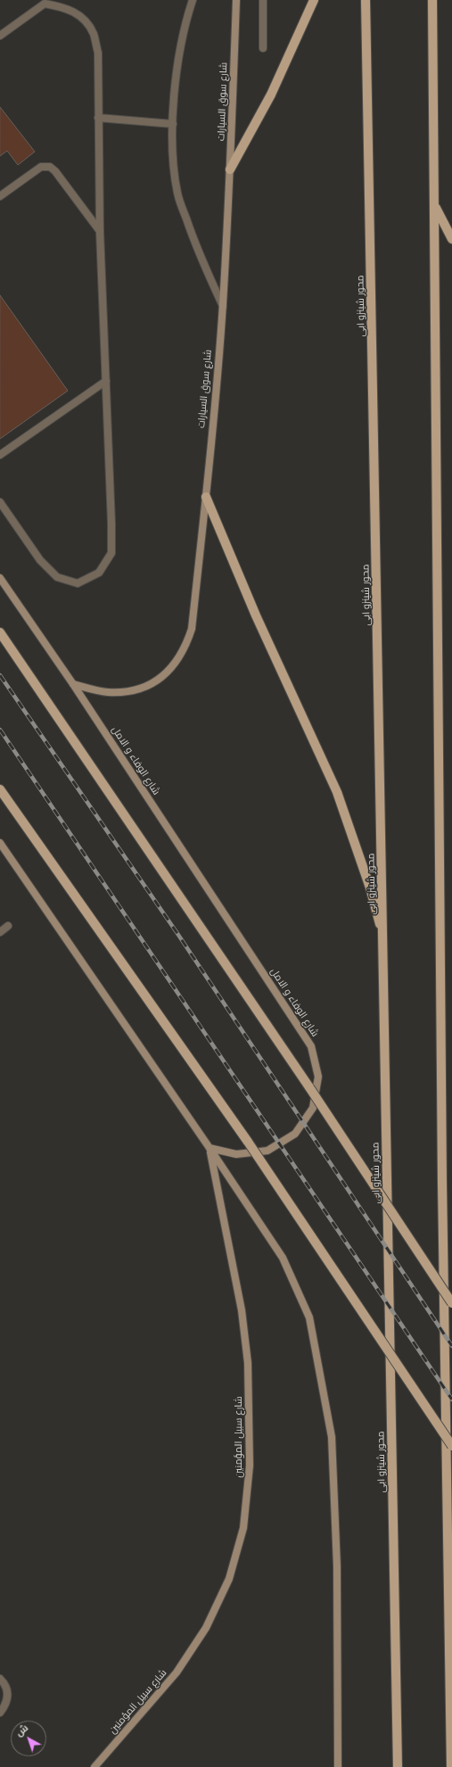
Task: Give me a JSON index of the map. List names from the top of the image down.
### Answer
{
  "streets": {
    "main road": [
      "شارع سوق السيارات",
      "محور شينزو ابى",
      "شارع الوفاء و الامل",
      "شارع سبيل المؤمنين"
    ]
  },
  "crossings": [
    ["شارع سوق السيارات", "شارع الوفاء و الامل"],
    ["شارع الوفاء و الامل", "شارع سبيل المؤمنين"]
  ],
  "north": "top left"
}
